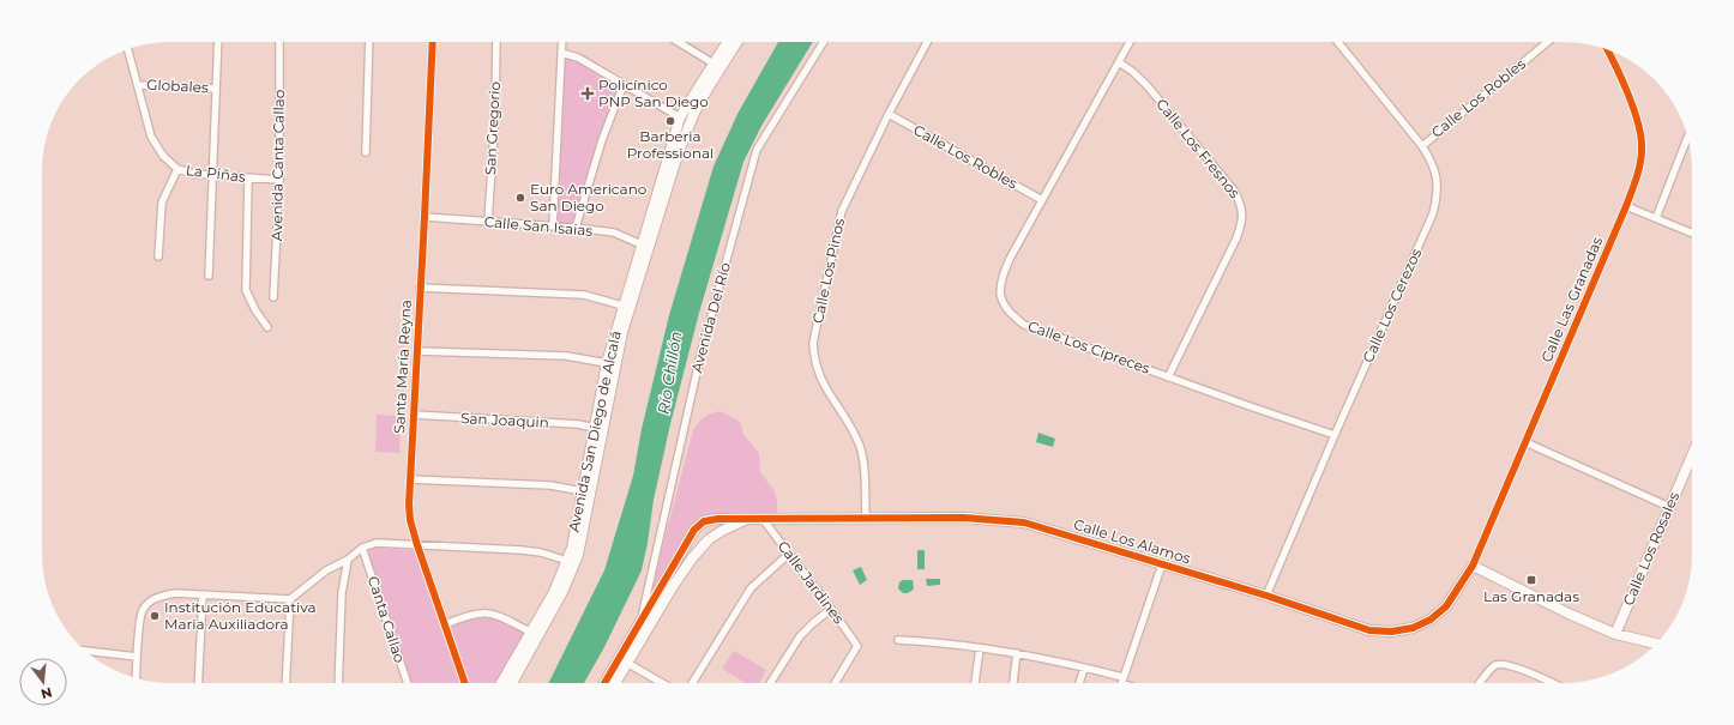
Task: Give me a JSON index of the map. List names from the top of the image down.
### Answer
{
  "streets": {
    "street": [
      "Globales",
      "Calle Los Robles",
      "San Gregorio",
      "Calle Los Fresnos",
      "Avenida Canta Callao",
      "La Piñas",
      "Calle San Isaias",
      "Calle Los Pinos",
      "Calle Las Granadas",
      "Calle Los Cerezos",
      "Avenida Del Río",
      "Calle Los Cipreces",
      "Santa María Reyna",
      "San Joaquin",
      "Avenida San Diego de Alcalá",
      "Calle Los Alamos",
      "Calle Los Rosales",
      "Calle Jardines",
      "Canta Callao"
    ]
  },
  "crossings": [
    ["Globales", "La Piñas"],
    ["Calle Los Robles", "Calle Los Pinos"],
    ["Calle Los Robles", "Calle Los Cerezos"],
    ["Calle Los Robles", "Calle Los Cipreces"],
    ["San Gregorio", "Calle San Isaias"],
    ["Calle Los Fresnos", "Calle Los Cipreces"],
    ["Avenida Canta Callao", "La Piñas"],
    ["Calle San Isaias", "Santa María Reyna"],
    ["Calle San Isaias", "Avenida San Diego de Alcalá"],
    ["Calle Los Pinos", "Calle Los Alamos"],
    ["Calle Las Granadas", "Calle Los Alamos"],
    ["Calle Los Cerezos", "Calle Los Cipreces"],
    ["Calle Los Cerezos", "Calle Los Alamos"],
    ["Avenida Del Río", "Calle Los Alamos"],
    ["Santa María Reyna", "San Joaquin"],
    ["San Joaquin", "Avenida San Diego de Alcalá"],
    ["Calle Los Alamos", "Calle Jardines"]
  ],
  "water": ["Río Chillón"],
  "places": {
    "health": ["Policínico PNP San Diego"],
    "other": ["Barberia Professional", "Euro Americano San Diego", "Institución Educativa Maria Auxiliadora"],
    "transit": ["Las Granadas"]
  },
  "north": "bottom"
}
